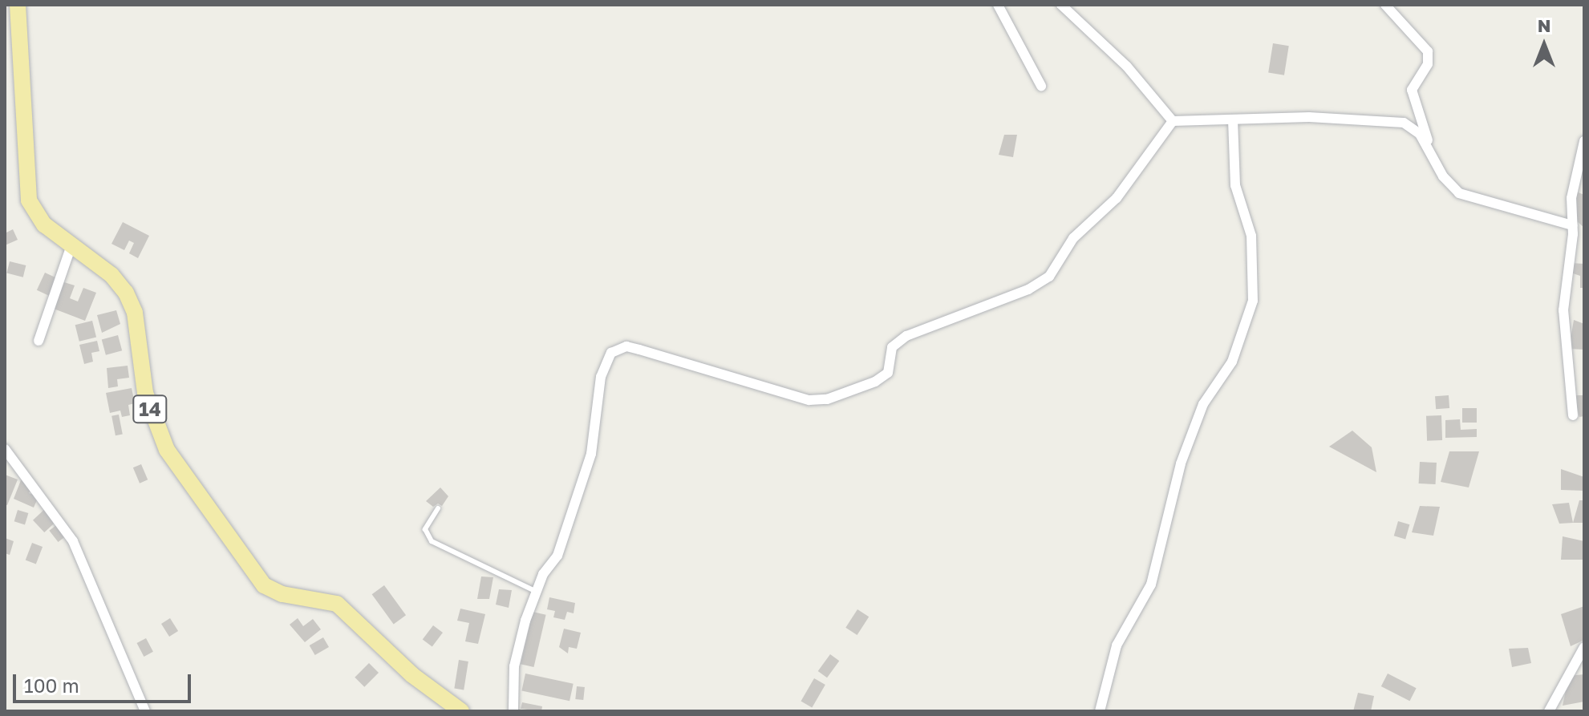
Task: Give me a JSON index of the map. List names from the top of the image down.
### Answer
{
  "streets": {
    "highway": ["14"]
  },
  "scale_bar": "100 m",
  "north": "top"
}
